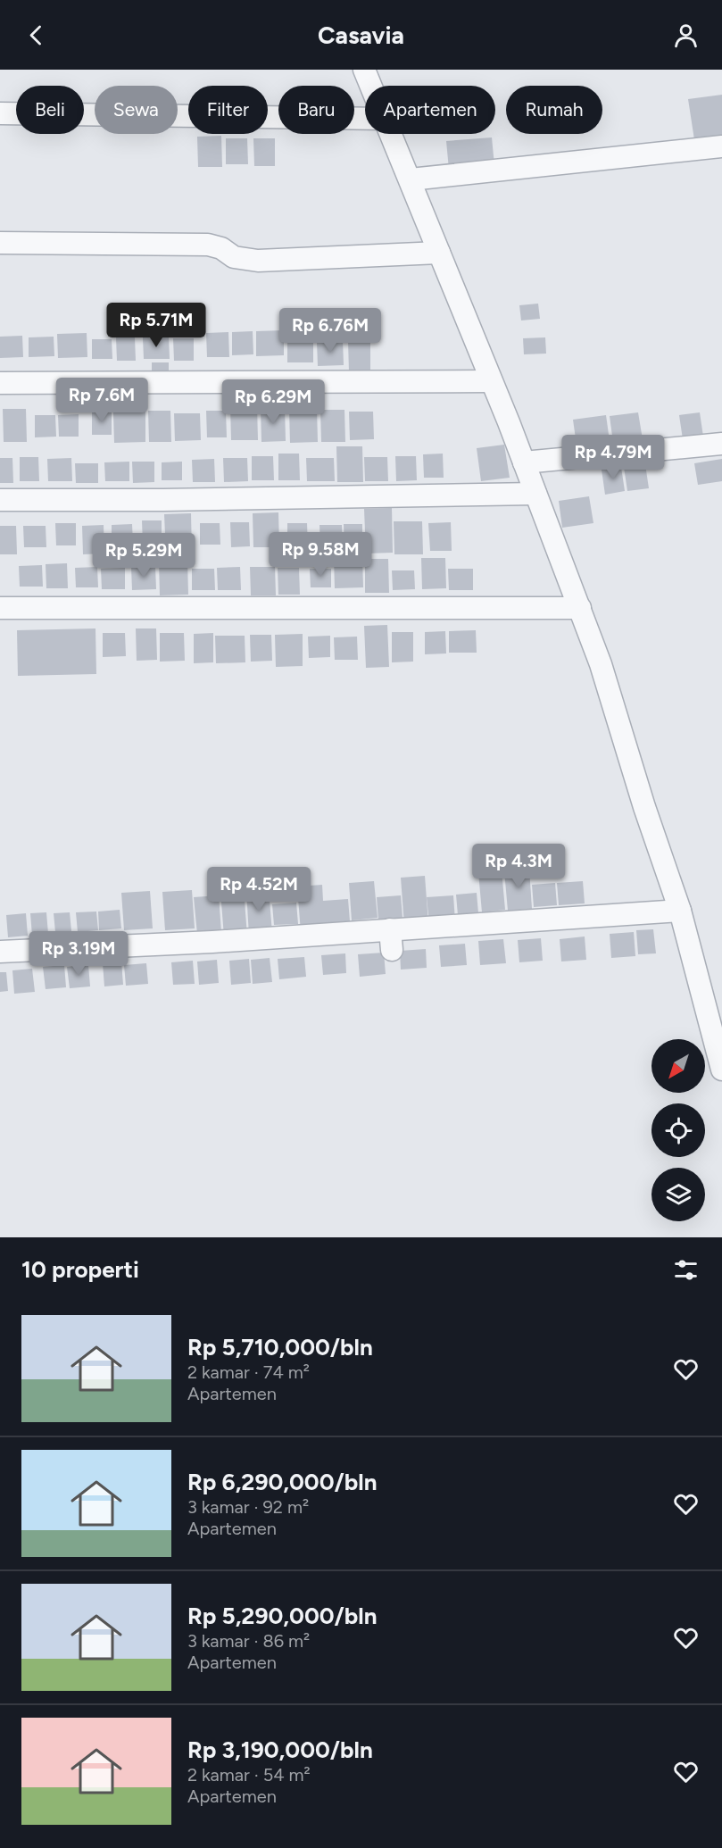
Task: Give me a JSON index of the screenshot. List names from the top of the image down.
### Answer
{
  "north": "bottom left",
  "page": {
    "header": "Casavia",
    "chip": [
      "Beli",
      "Sewa",
      "Filter",
      "Baru",
      "Apartemen",
      "Rumah"
    ],
    "price": [
      "Rp 5.71M",
      "Rp 6.76M",
      "Rp 7.6M",
      "Rp 6.29M",
      "Rp 4.79M",
      "Rp 9.58M",
      "Rp 5.29M",
      "Rp 4.3M",
      "Rp 4.52M",
      "Rp 3.19M"
    ],
    "heading": "10 properti",
    "list": [
      {
        "name": "Rp 5,710,000/bln",
        "note": "2 kamar · 74 m² · Apartemen"
      },
      {
        "name": "Rp 6,290,000/bln",
        "note": "3 kamar · 92 m² · Apartemen"
      },
      {
        "name": "Rp 5,290,000/bln",
        "note": "3 kamar · 86 m² · Apartemen"
      },
      {
        "name": "Rp 3,190,000/bln",
        "note": "2 kamar · 54 m² · Apartemen"
      }
    ]
  }
}
